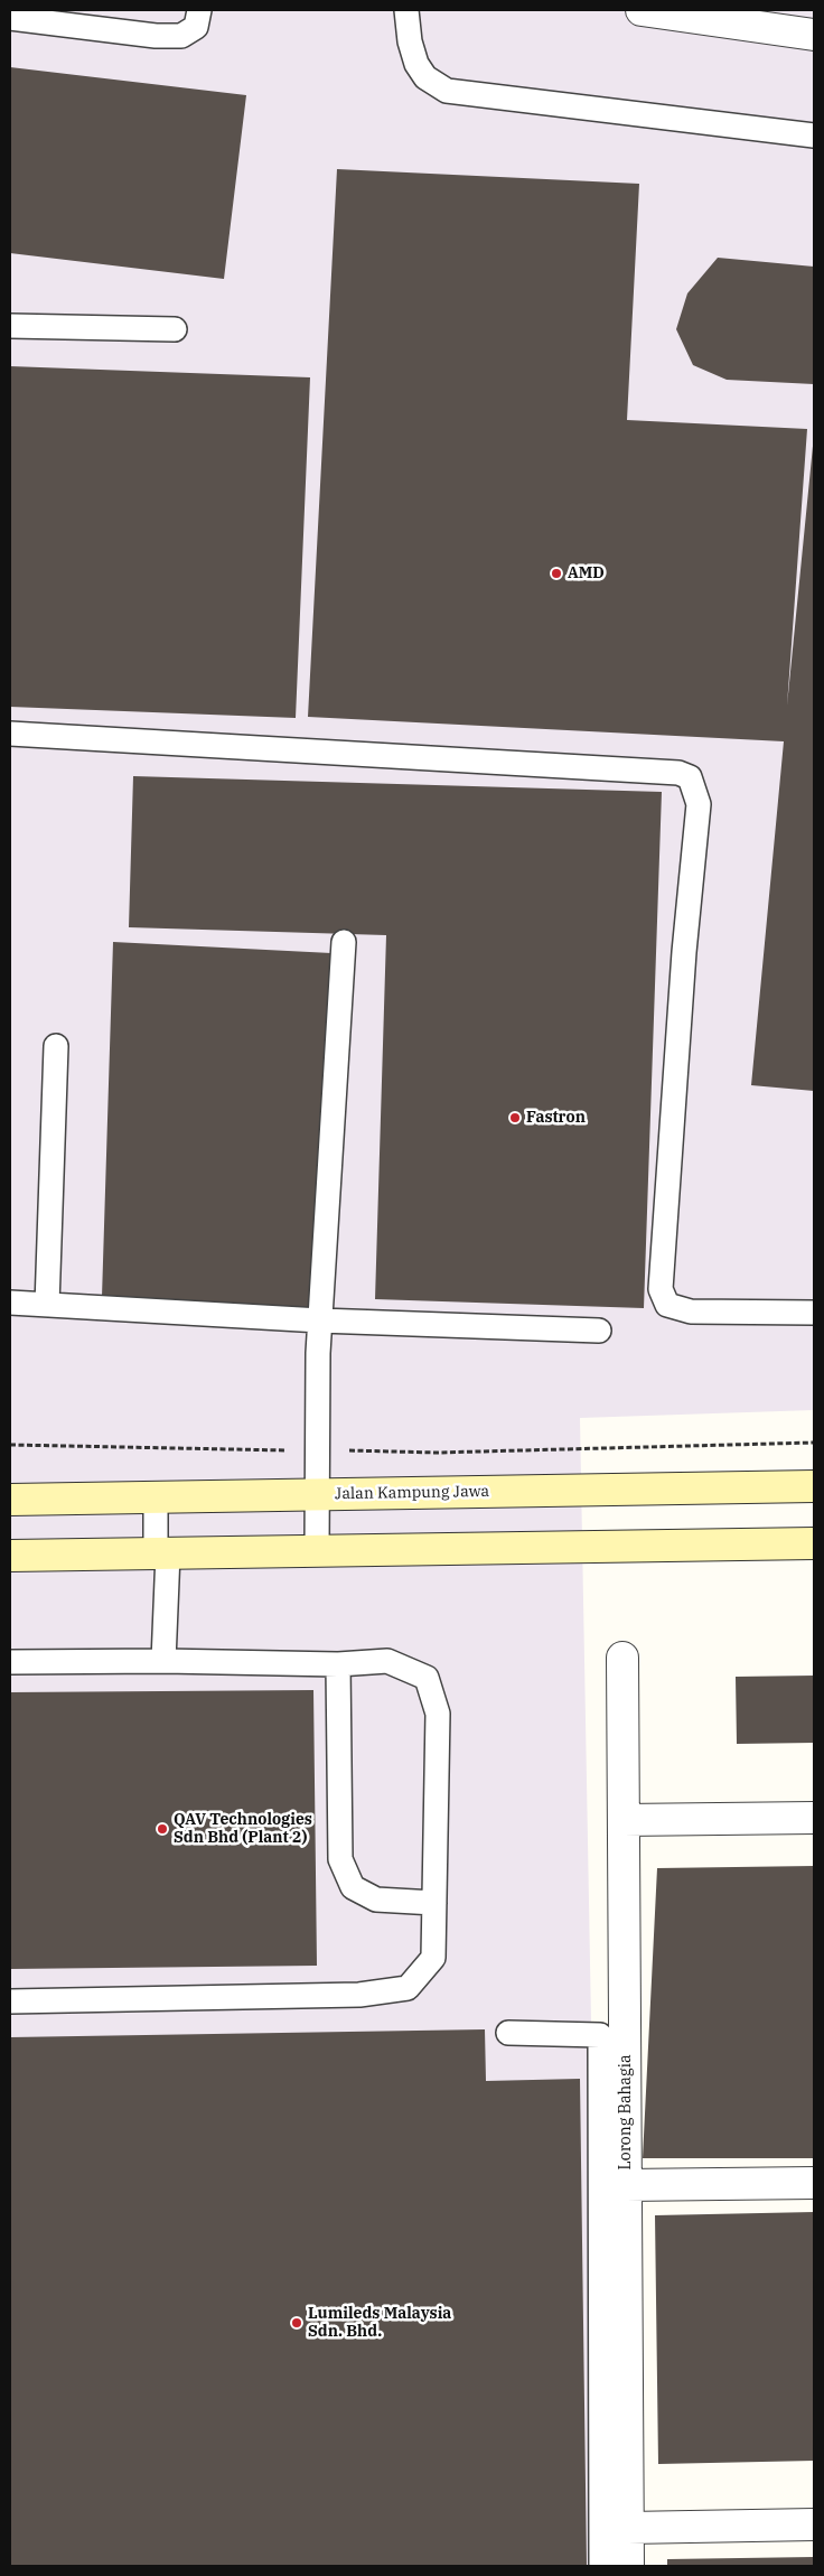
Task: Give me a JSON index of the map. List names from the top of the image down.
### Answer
{
  "streets": {
    "street": ["Jalan Kampung Jawa", "Lorong Bahagia"]
  },
  "places": [
    "AMD",
    "Fastron",
    "QAV Technologies Sdn Bhd (Plant 2)",
    "Lumileds Malaysia Sdn. Bhd."
  ]
}
